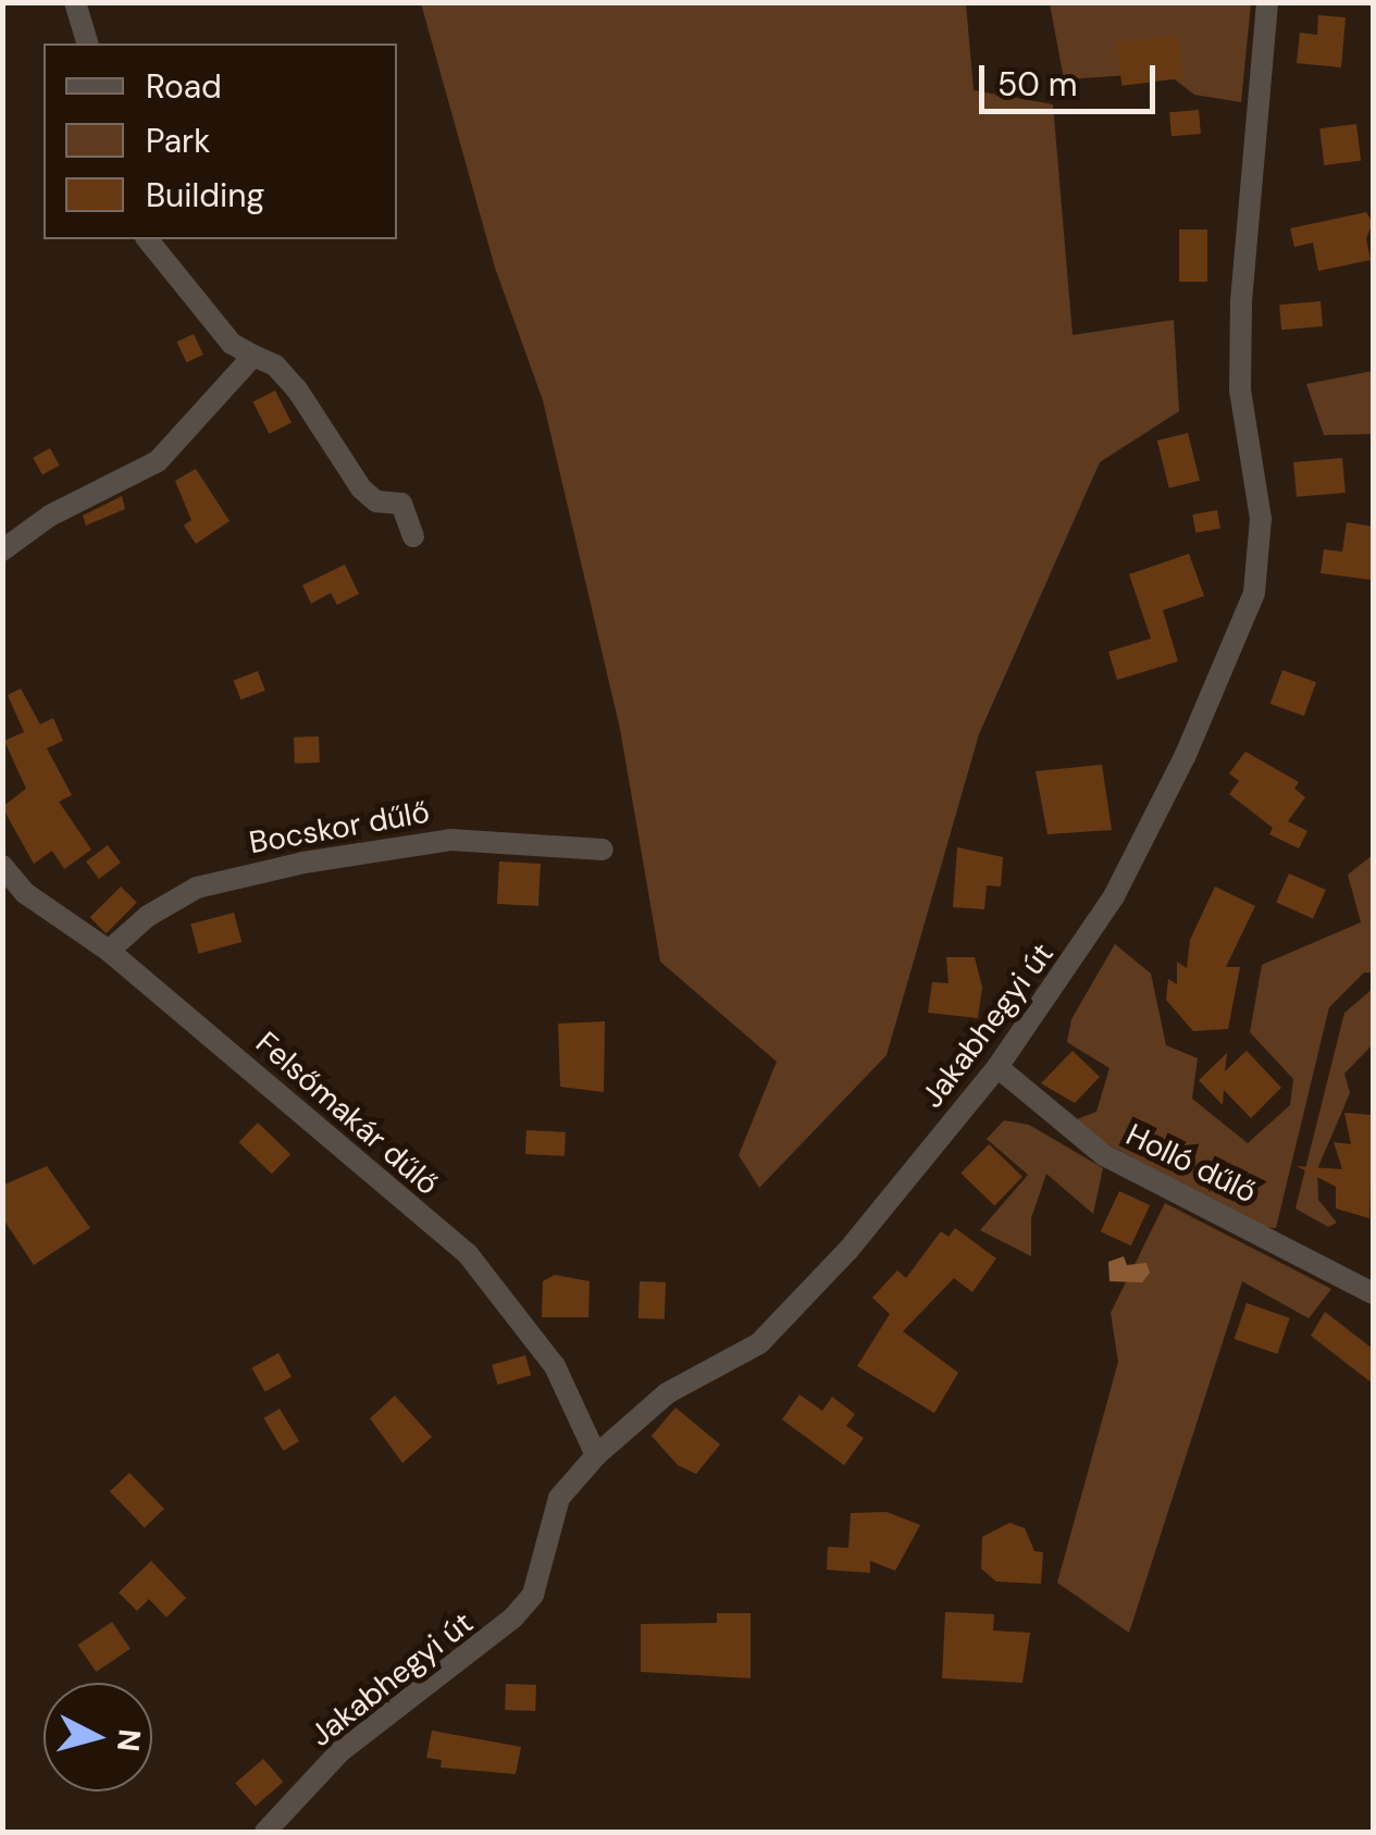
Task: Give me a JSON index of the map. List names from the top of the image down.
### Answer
{
  "streets": {
    "street": [
      "Bocskor dűlő",
      "Jakabhegyi út",
      "Felsőmakár dűlő",
      "Holló dűlő"
    ]
  },
  "crossings": [
    ["Bocskor dűlő", "Felsőmakár dűlő"],
    ["Jakabhegyi út", "Felsőmakár dűlő"],
    ["Jakabhegyi út", "Holló dűlő"]
  ],
  "legend": ["Road", "Park", "Building"],
  "scale_bar": "50 m",
  "north": "right"
}
